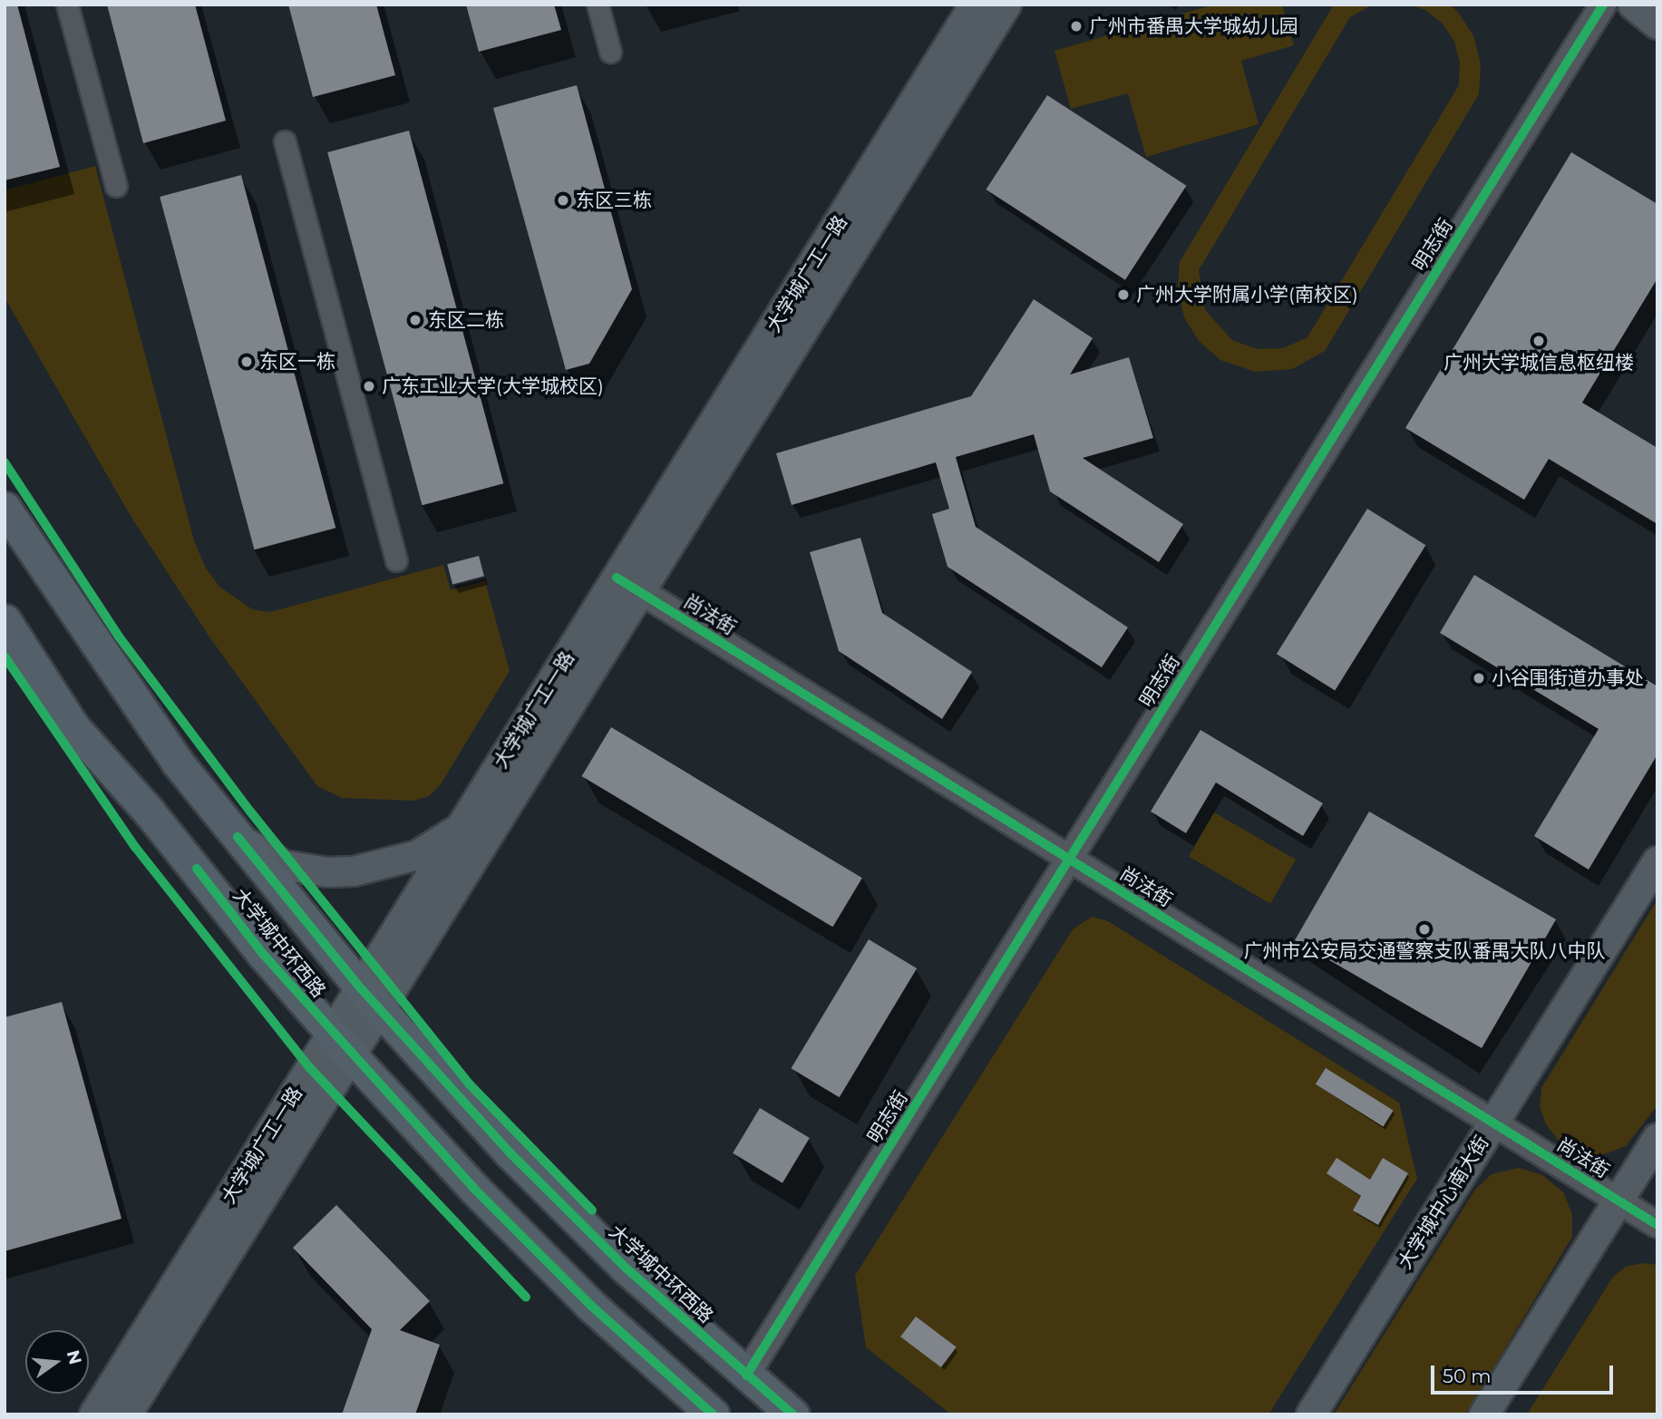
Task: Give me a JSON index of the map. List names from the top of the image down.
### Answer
{
  "streets": {
    "main road": ["大学城广工一路", "大学城中环西路", "大学城中心南大街"],
    "street": ["明志街", "尚法街"]
  },
  "crossings": [
    ["明志街", "尚法街"],
    ["明志街", "大学城中环西路"],
    ["大学城广工一路", "尚法街"],
    ["大学城广工一路", "大学城中环西路"],
    ["尚法街", "大学城中心南大街"]
  ],
  "places": [
    "广州市番禺大学城幼儿园",
    "东区三栋",
    "广州大学附属小学(南校区)",
    "东区二栋",
    "广州大学城信息枢纽楼",
    "东区一栋",
    "广东工业大学(大学城校区)",
    "小谷围街道办事处",
    "广州市公安局交通警察支队番禺大队八中队"
  ],
  "scale_bar": "50 m",
  "north": "right"
}
